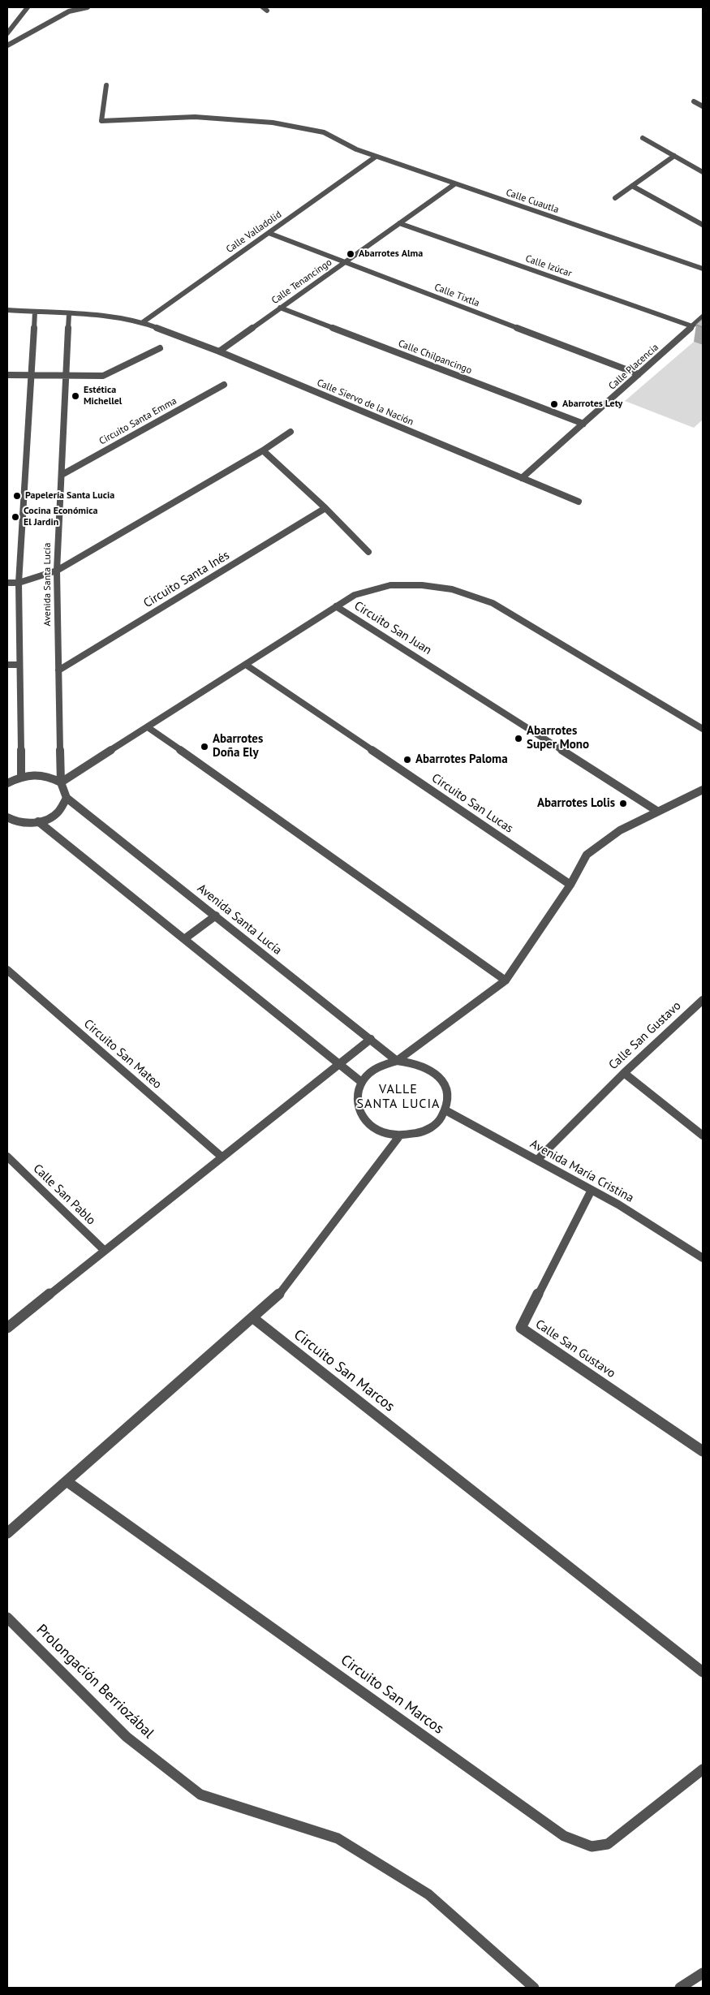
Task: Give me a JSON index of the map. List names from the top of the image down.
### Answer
{
  "streets": {
    "street": [
      "Calle Cuautla",
      "Calle Valladolid",
      "Calle Izúcar",
      "Calle Tenancingo",
      "Calle Tixtla",
      "Calle Chilpancingo",
      "Calle Placencia",
      "Calle Siervo de la Nación",
      "Circuito Santa Emma",
      "Circuito Santa Inés",
      "Avenida Santa Lucía",
      "Circuito San Juan",
      "Circuito San Lucas",
      "Calle San Gustavo",
      "Circuito San Mateo",
      "Avenida María Cristina",
      "Calle San Pablo",
      "Circuito San Marcos",
      "Prolongación Berriozábal"
    ]
  },
  "crossings": [
    ["Calle Cuautla", "Calle Valladolid"],
    ["Calle Cuautla", "Calle Tenancingo"],
    ["Calle Valladolid", "Calle Tixtla"],
    ["Calle Valladolid", "Calle Siervo de la Nación"],
    ["Calle Izúcar", "Calle Tenancingo"],
    ["Calle Izúcar", "Calle Placencia"],
    ["Calle Tenancingo", "Calle Tixtla"],
    ["Calle Tenancingo", "Calle Chilpancingo"],
    ["Calle Tenancingo", "Calle Siervo de la Nación"],
    ["Calle Tixtla", "Calle Placencia"],
    ["Calle Chilpancingo", "Calle Placencia"],
    ["Calle Placencia", "Calle Siervo de la Nación"],
    ["Calle Siervo de la Nación", "Avenida Santa Lucía"],
    ["Circuito Santa Emma", "Avenida Santa Lucía"],
    ["Circuito Santa Inés", "Avenida Santa Lucía"],
    ["Avenida Santa Lucía", "Avenida María Cristina"],
    ["Calle San Gustavo", "Avenida María Cristina"]
  ],
  "districts": ["VALLE SANTA LUCIA"],
  "places": [
    "Abarrotes Alma",
    "Estética Michellel",
    "Abarrotes Lety",
    "Papelería Santa Lucia",
    "Cocina Económica El Jardin",
    "Abarrotes Super Mono",
    "Abarrotes Doña Ely",
    "Abarrotes Paloma",
    "Abarrotes Lolis"
  ]
}
